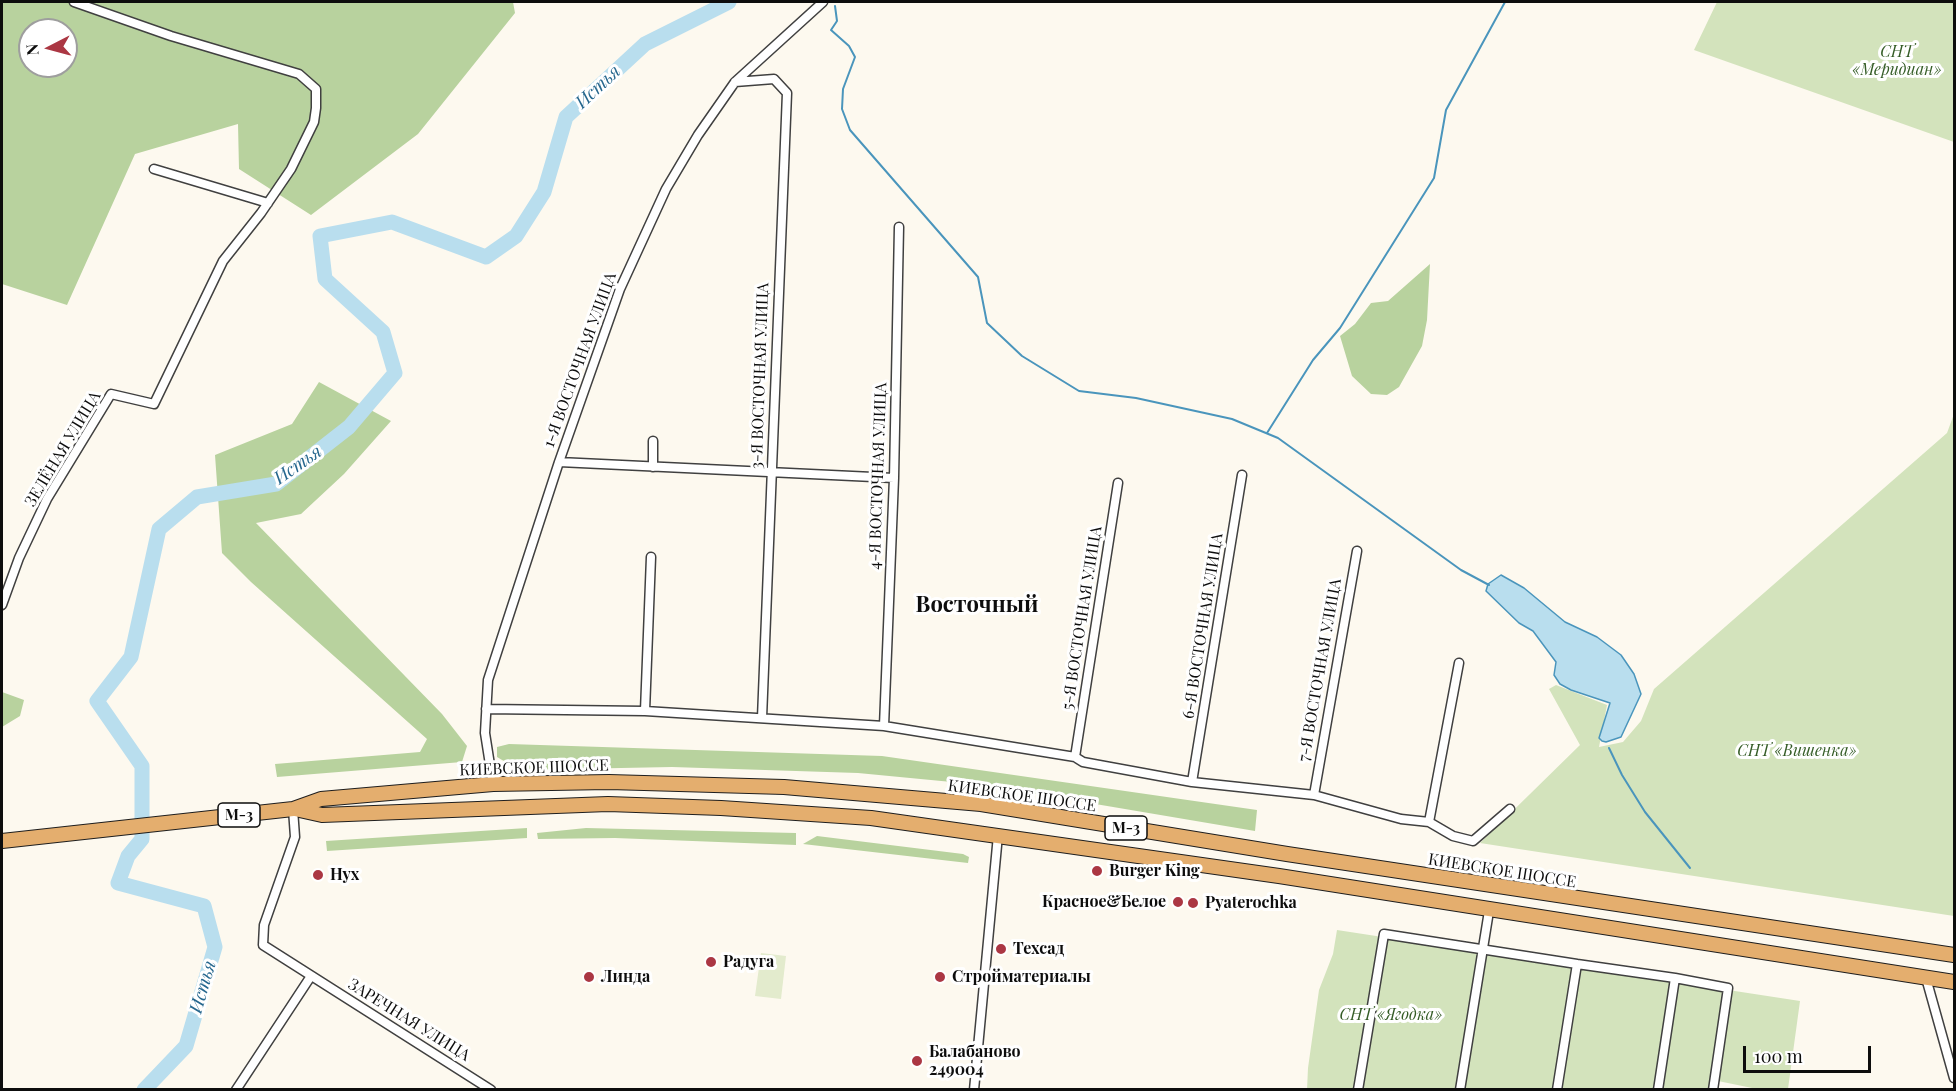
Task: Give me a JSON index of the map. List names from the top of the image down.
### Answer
{
  "streets": {
    "highway": ["КИЕВСКОЕ ШОССЕ", "М-3"],
    "street": [
      "1-Я ВОСТОЧНАЯ УЛИЦА",
      "3-Я ВОСТОЧНАЯ УЛИЦА",
      "ЗЕЛЁНАЯ УЛИЦА",
      "4-Я ВОСТОЧНАЯ УЛИЦА",
      "5-Я ВОСТОЧНАЯ УЛИЦА",
      "6-Я ВОСТОЧНАЯ УЛИЦА",
      "7-Я ВОСТОЧНАЯ УЛИЦА",
      "ЗАРЕЧНАЯ УЛИЦА"
    ]
  },
  "crossings": [
    ["1-Я ВОСТОЧНАЯ УЛИЦА", "3-Я ВОСТОЧНАЯ УЛИЦА"],
    ["1-Я ВОСТОЧНАЯ УЛИЦА", "КИЕВСКОЕ ШОССЕ"],
    ["КИЕВСКОЕ ШОССЕ", "ЗАРЕЧНАЯ УЛИЦА"]
  ],
  "districts": ["Восточный"],
  "water": ["Истья"],
  "parks": ["СНТ «Меридиан»", "СНТ «Вишенка»", "СНТ «Ягодка»"],
  "places": [
    "Burger King",
    "Нух",
    "Красное&Белое",
    "Pyaterochka",
    "Техсад",
    "Радуга",
    "Линда",
    "Стройматериалы",
    "Балабаново 249004"
  ],
  "scale_bar": "100 m",
  "north": "left"
}
